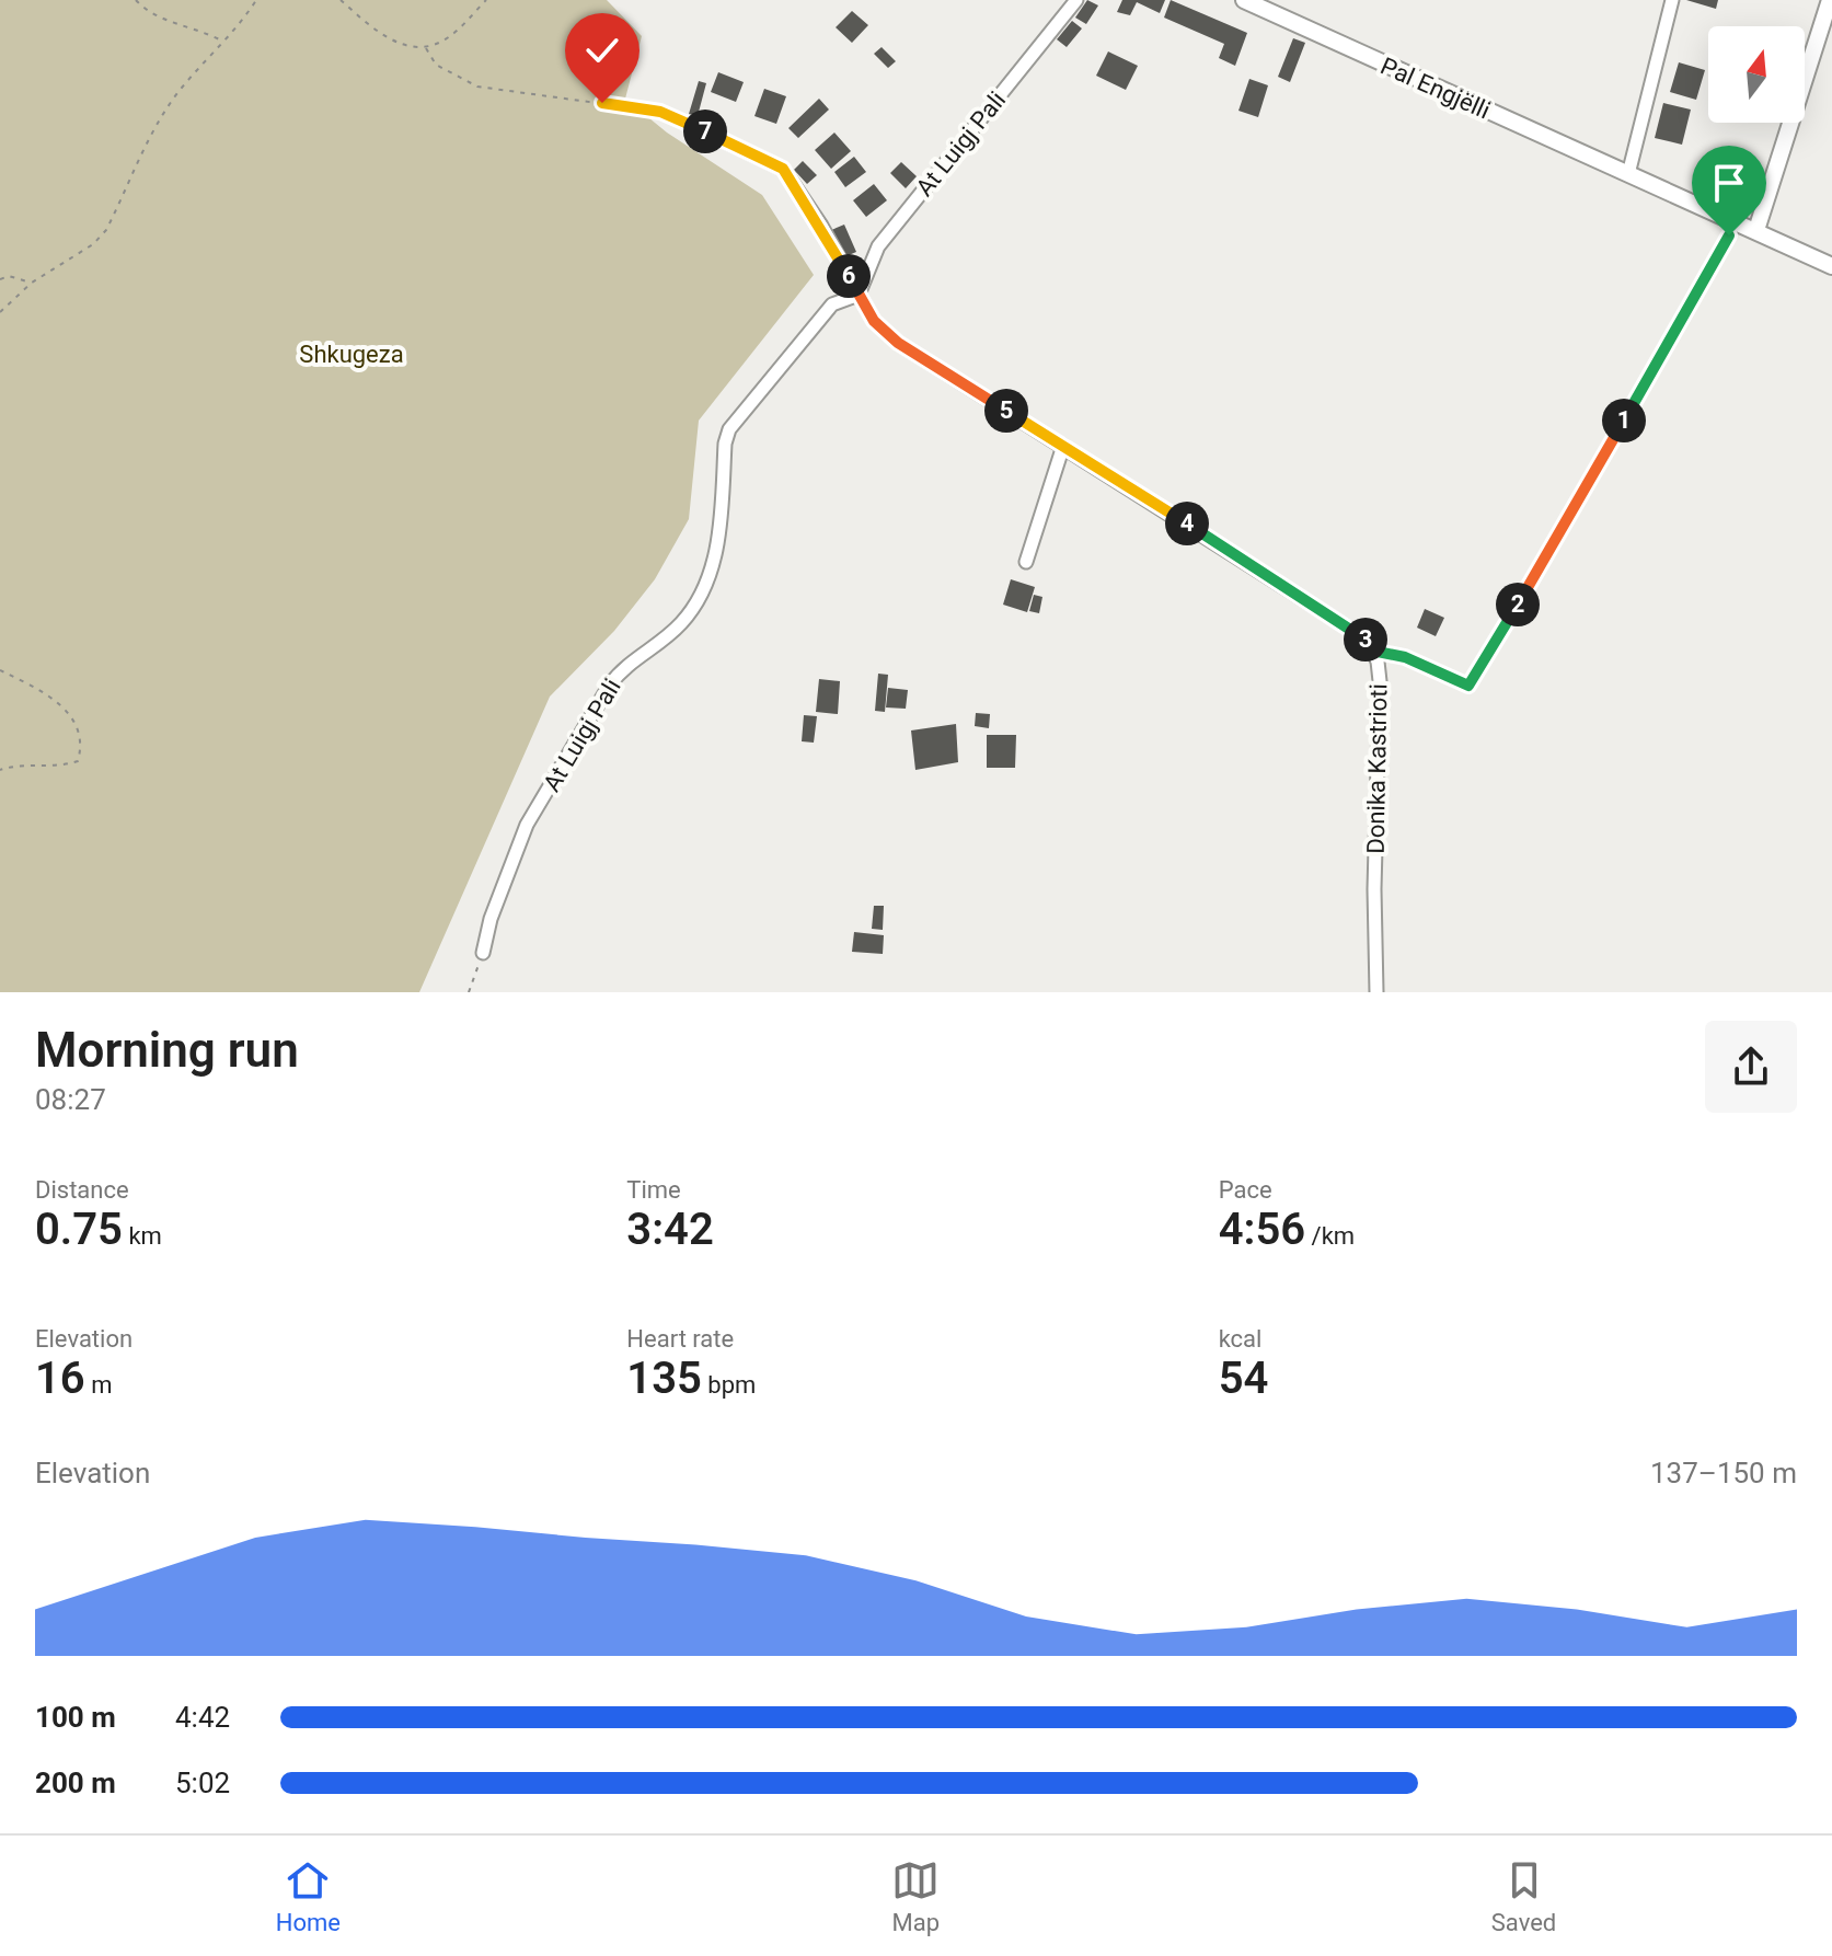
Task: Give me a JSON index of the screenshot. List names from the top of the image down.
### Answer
{
  "streets": {
    "main road": ["Pal Engjëlli"],
    "street": ["At Luigj Pali", "Donika Kastrioti"]
  },
  "crossings": [
    ["At Luigj Pali", "Donika Kastrioti"]
  ],
  "parks": ["Shkugeza"],
  "north": "top",
  "page": {
    "pins": [
      "7",
      "6",
      "5",
      "1",
      "4",
      "2",
      "3"
    ],
    "heading": ["Morning run", "08:27"],
    "stats": [
      ["Distance", "0.75 km"],
      ["Time", "3:42"],
      ["Pace", "4:56 /km"],
      ["Elevation", "16 m"],
      ["Heart rate", "135 bpm"],
      ["kcal", "54"]
    ],
    "chart": ["Elevation", "137–150 m"],
    "list": [
      {
        "name": "100 m",
        "note": "4:42"
      },
      {
        "name": "200 m",
        "note": "5:02"
      }
    ],
    "tabs": ["Home", "Map", "Saved"]
  }
}
